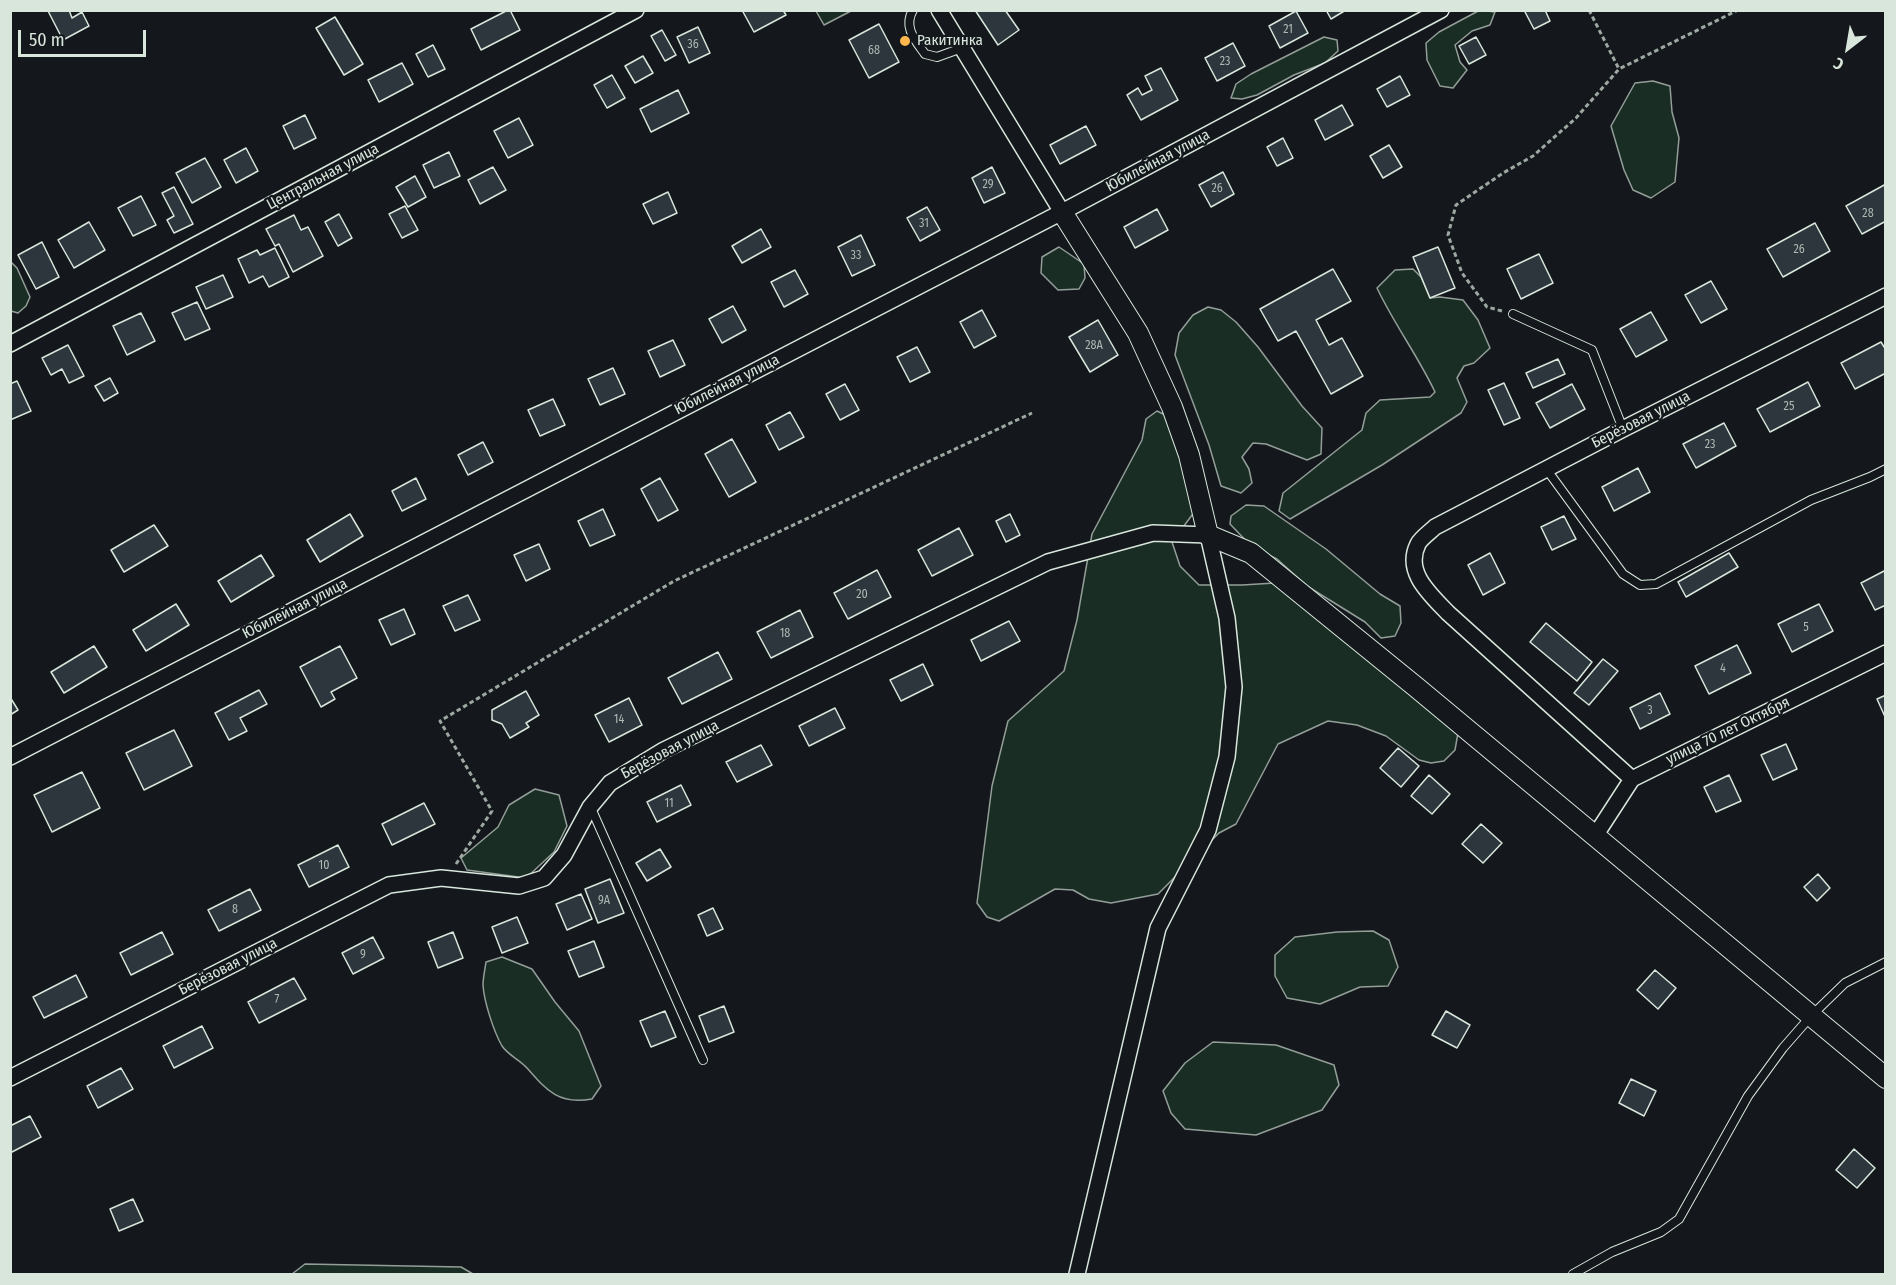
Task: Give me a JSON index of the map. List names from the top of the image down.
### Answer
{
  "streets": {
    "street": [
      "Юбилейная улица",
      "Центральная улица",
      "Берёзовая улица",
      "улица 70 лет Октября"
    ]
  },
  "crossings": [
    ["Берёзовая улица", "улица 70 лет Октября"]
  ],
  "places": ["Ракитинка"],
  "house_numbers": [
    "21",
    "36",
    "68",
    "23",
    "29",
    "26",
    "28",
    "31",
    "26",
    "33",
    "28А",
    "25",
    "23",
    "20",
    "5",
    "18",
    "4",
    "3",
    "14",
    "11",
    "10",
    "9А",
    "8",
    "9",
    "7"
  ],
  "scale_bar": "50 m",
  "north": "bottom left"
}
